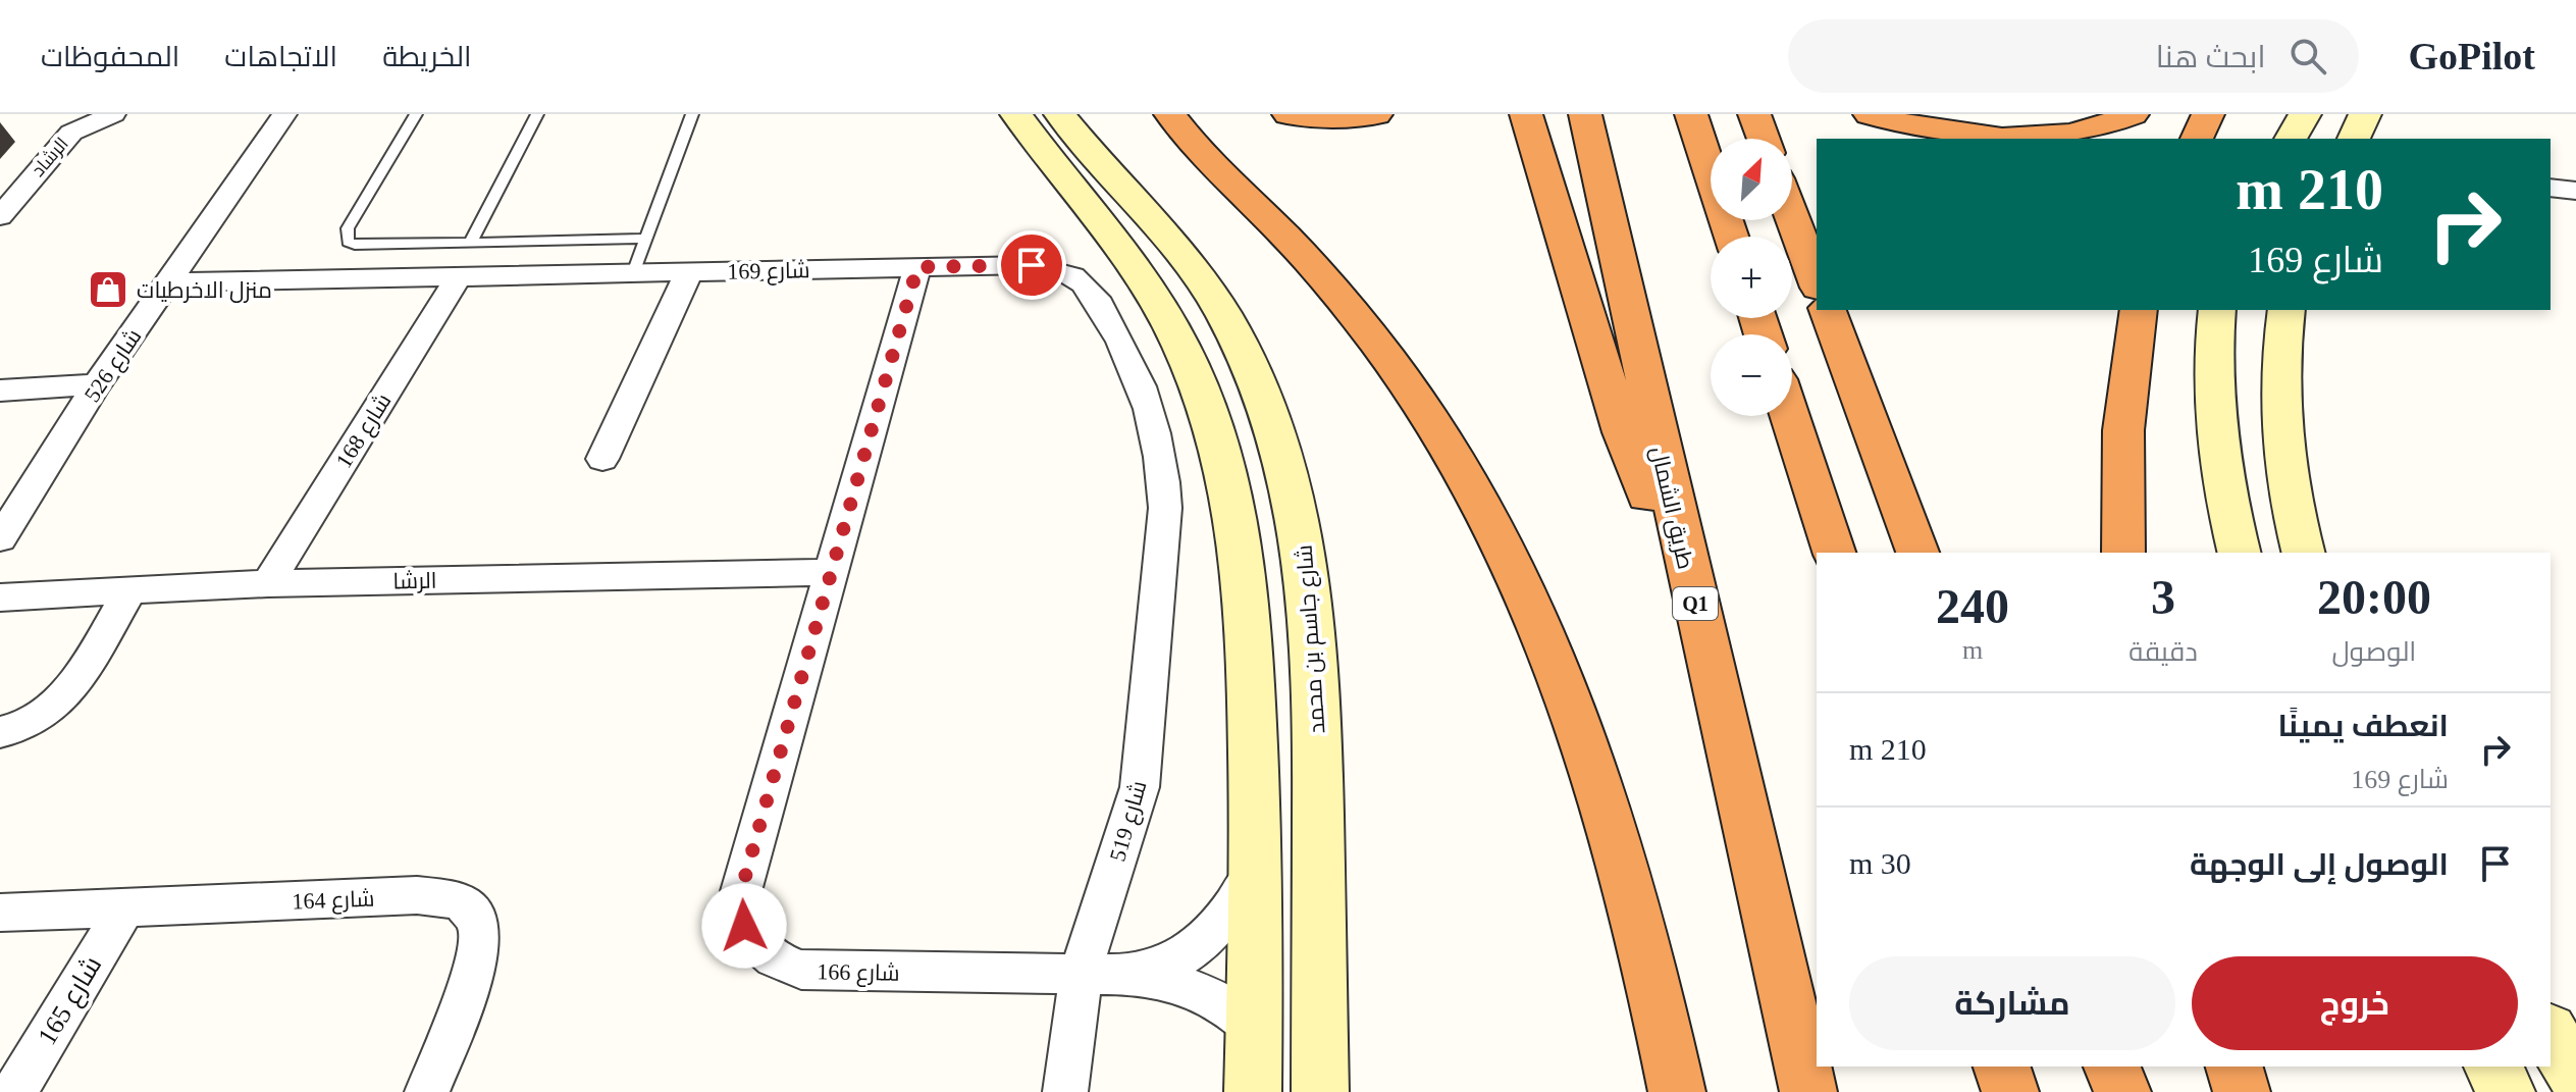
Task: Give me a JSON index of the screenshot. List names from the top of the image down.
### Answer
{
  "streets": {
    "highway": ["طريق الشمال", "Q1"],
    "main road": ["شارع جاسم بن محمد"],
    "street": [
      "الرشاد",
      "شارع 169",
      "شارع 526",
      "شارع 168",
      "الرشا",
      "شارع 519",
      "شارع 164",
      "شارع 166",
      "شارع 165"
    ]
  },
  "crossings": [
    ["شارع 169", "شارع 526"],
    ["شارع 169", "شارع 168"],
    ["شارع 169", "شارع 519"],
    ["شارع 169", "شارع 166"],
    ["شارع 168", "الرشا"],
    ["الرشا", "شارع 166"],
    ["شارع 519", "شارع 166"],
    ["شارع 164", "شارع 165"]
  ],
  "places": {
    "shop": ["منزل الاخرطيات"]
  },
  "north": "top right",
  "page": {
    "header": "GoPilot",
    "search": "ابحث هنا",
    "nav": ["الخريطة", "الاتجاهات", "المحفوظات"],
    "map_buttons": ["+", "−"],
    "turn": ["210 m", "شارع 169"],
    "eta": [
      "20:00",
      "الوصول",
      "3",
      "دقيقة",
      "240",
      "m"
    ],
    "list": [
      {
        "name": "انعطف يمينًا",
        "note": "شارع 169",
        "value": "210 m"
      },
      {
        "name": "الوصول إلى الوجهة",
        "value": "30 m"
      }
    ],
    "buttons": ["خروج", "مشاركة"]
  }
}
